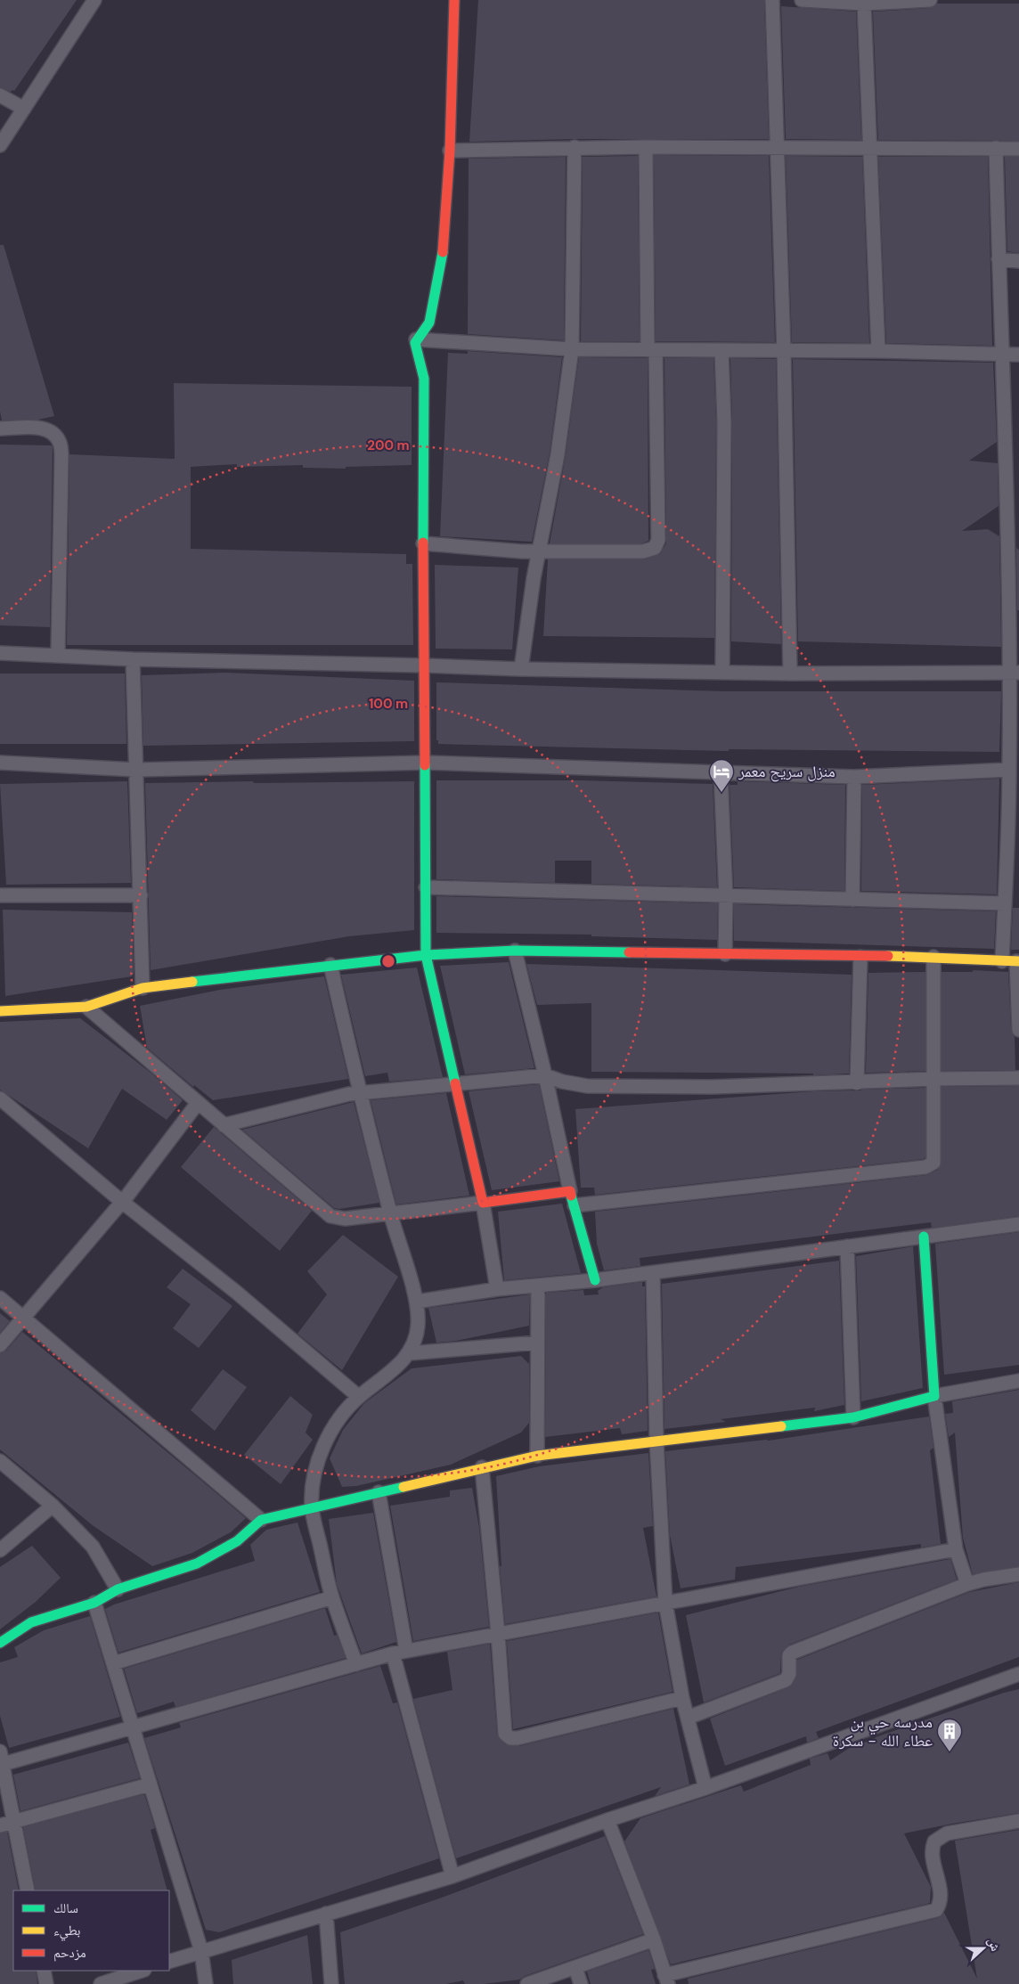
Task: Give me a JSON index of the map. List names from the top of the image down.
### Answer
{
  "places": {
    "hotel": ["منزل سريح معمر"],
    "building": ["مدرسه حي بن عطاء الله - سكرة"]
  },
  "legend": ["سالك", "بطيء", "مزدحم"],
  "north": "right",
  "rings": ["200 m", "100 m"]
}
